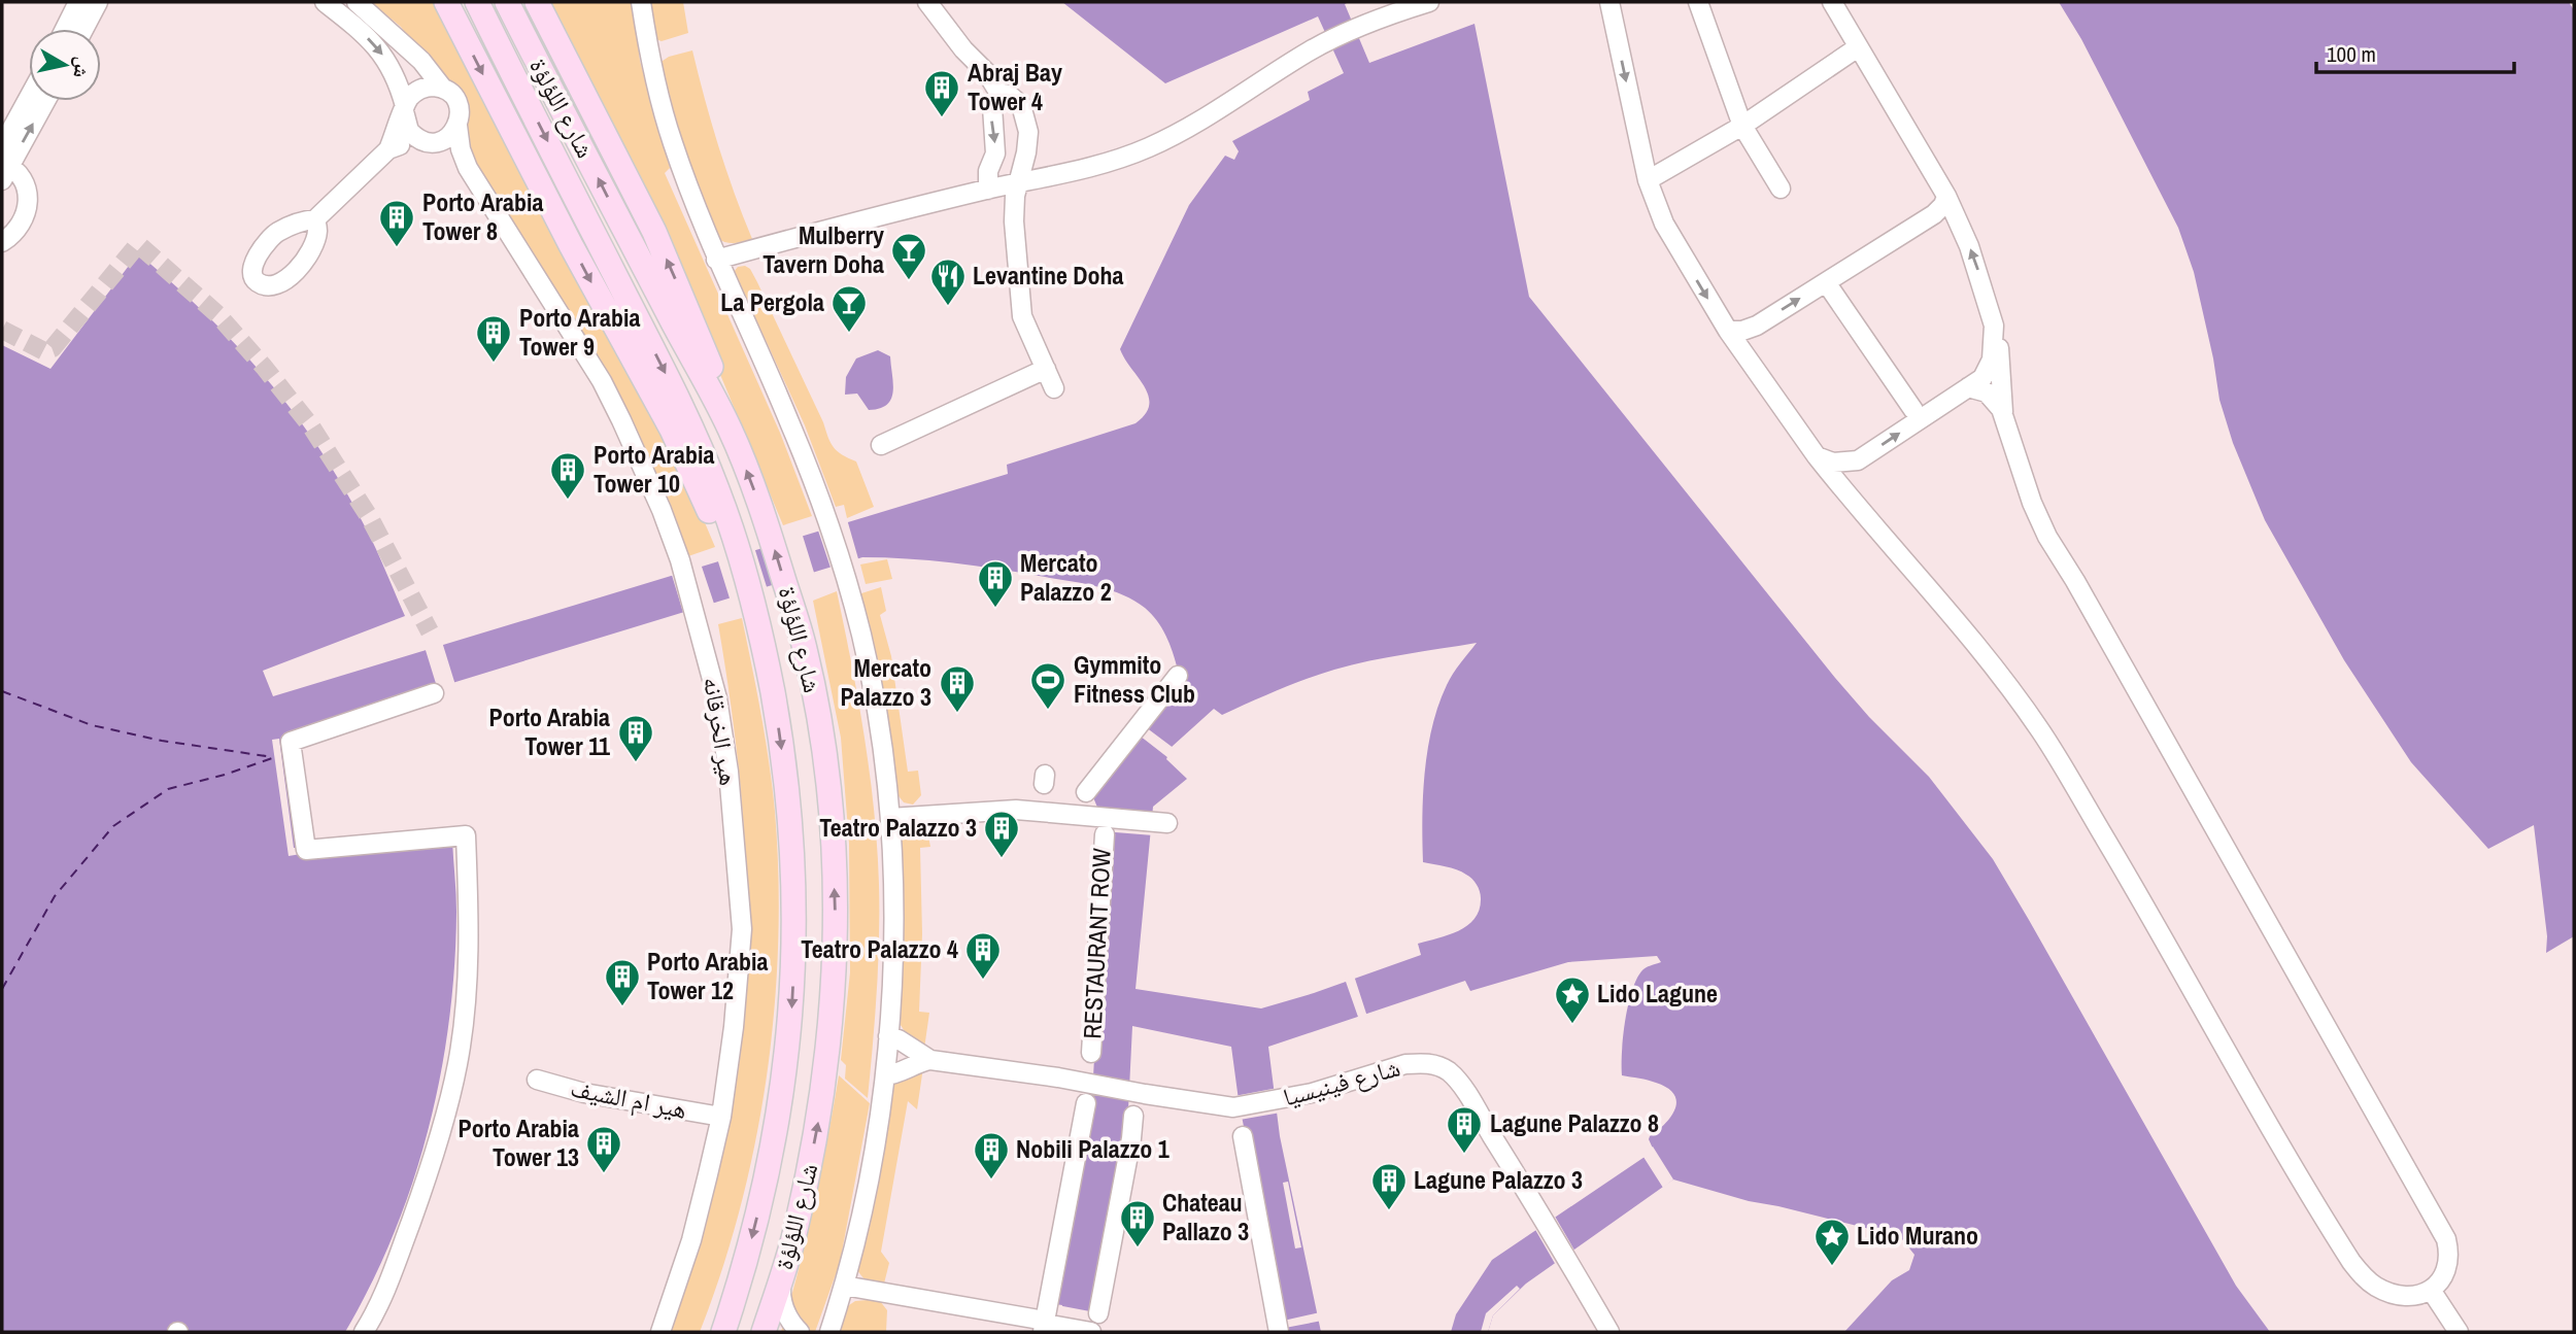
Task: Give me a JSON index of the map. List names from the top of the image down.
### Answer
{
  "streets": {
    "main road": ["شارع اللؤلؤة"],
    "street": [
      "هير الخرقانه",
      "RESTAURANT ROW",
      "شارع فينيسيا",
      "هير ام الشيف"
    ]
  },
  "crossings": [
    ["هير الخرقانه", "هير ام الشيف"]
  ],
  "places": {
    "building": [
      "Abraj Bay Tower 4",
      "Porto Arabia Tower 8",
      "Porto Arabia Tower 9",
      "Porto Arabia Tower 10",
      "Mercato Palazzo 2",
      "Mercato Palazzo 3",
      "Porto Arabia Tower 11",
      "Teatro Palazzo 3",
      "Teatro Palazzo 4",
      "Porto Arabia Tower 12",
      "Lagune Palazzo 8",
      "Porto Arabia Tower 13",
      "Nobili Palazzo 1",
      "Lagune Palazzo 3",
      "Chateau Pallazo 3"
    ],
    "bar": ["Mulberry Tavern Doha", "La Pergola"],
    "restaurant": ["Levantine Doha"],
    "sports": ["Gymmito Fitness Club"],
    "place": ["Lido Lagune", "Lido Murano"]
  },
  "scale_bar": "100 m",
  "north": "right"
}
